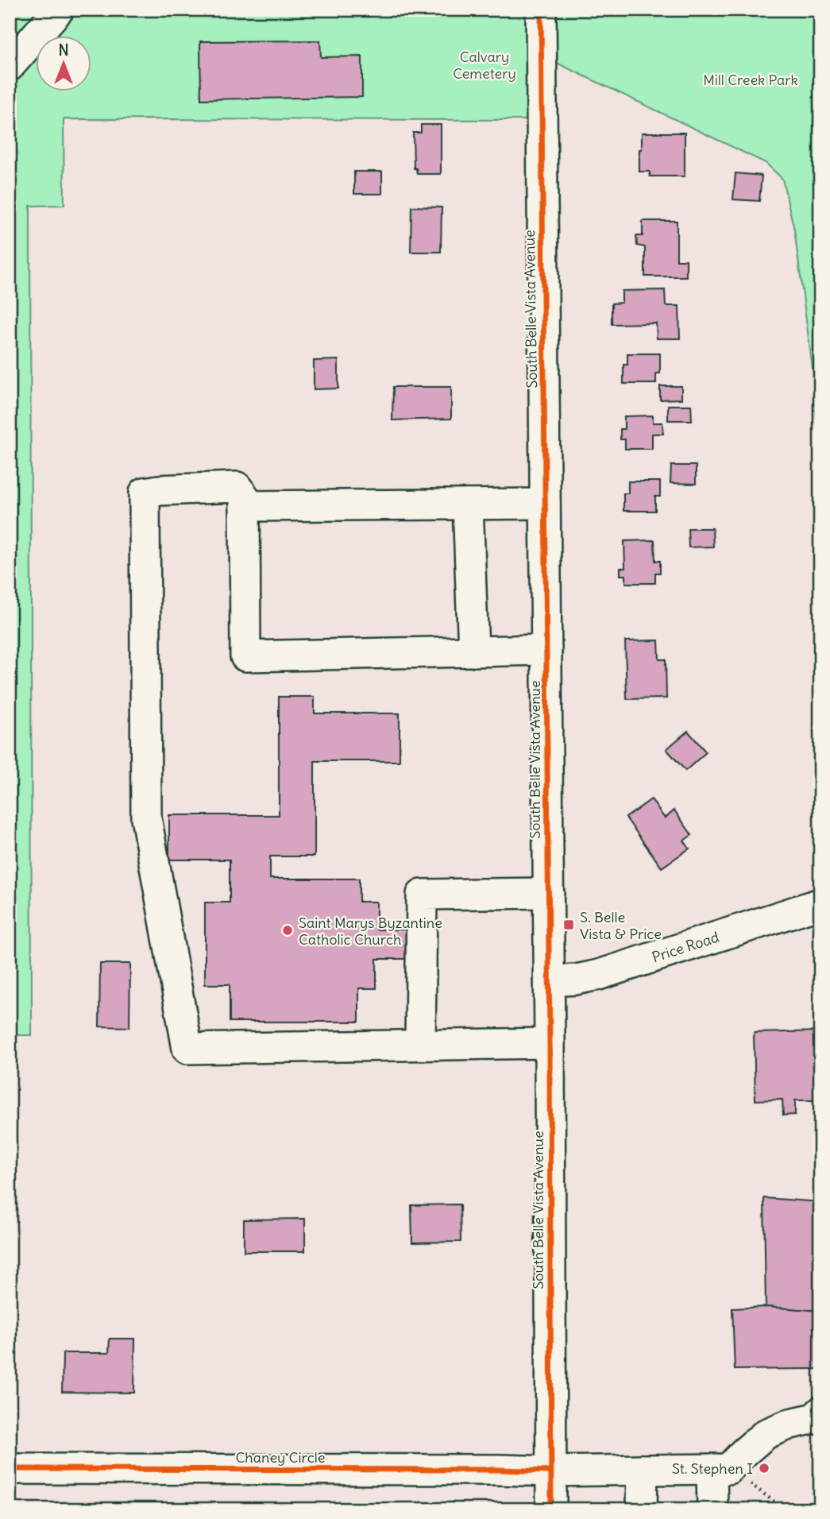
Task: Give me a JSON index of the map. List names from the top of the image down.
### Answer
{
  "streets": {
    "street": ["South Belle Vista Avenue", "Price Road", "Chaney Circle"]
  },
  "crossings": [
    ["South Belle Vista Avenue", "Price Road"],
    ["South Belle Vista Avenue", "Chaney Circle"]
  ],
  "parks": ["Calvary Cemetery", "Mill Creek Park"],
  "places": {
    "transit": ["S. Belle Vista & Price"],
    "other": ["Saint Marys Byzantine Catholic Church", "St. Stephen I"]
  },
  "north": "top"
}
